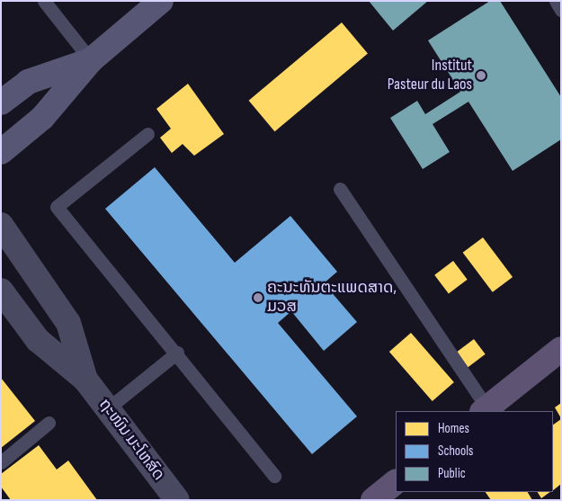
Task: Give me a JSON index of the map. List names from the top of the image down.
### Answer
{
  "streets": {
    "street": ["ຖະໜົນ ມະໂຫສົດ"]
  },
  "places": ["Institut Pasteur du Laos", "ຄະນະທັນຕະແພດສາດ, ມວສ"],
  "legend": ["Homes", "Schools", "Public"]
}
